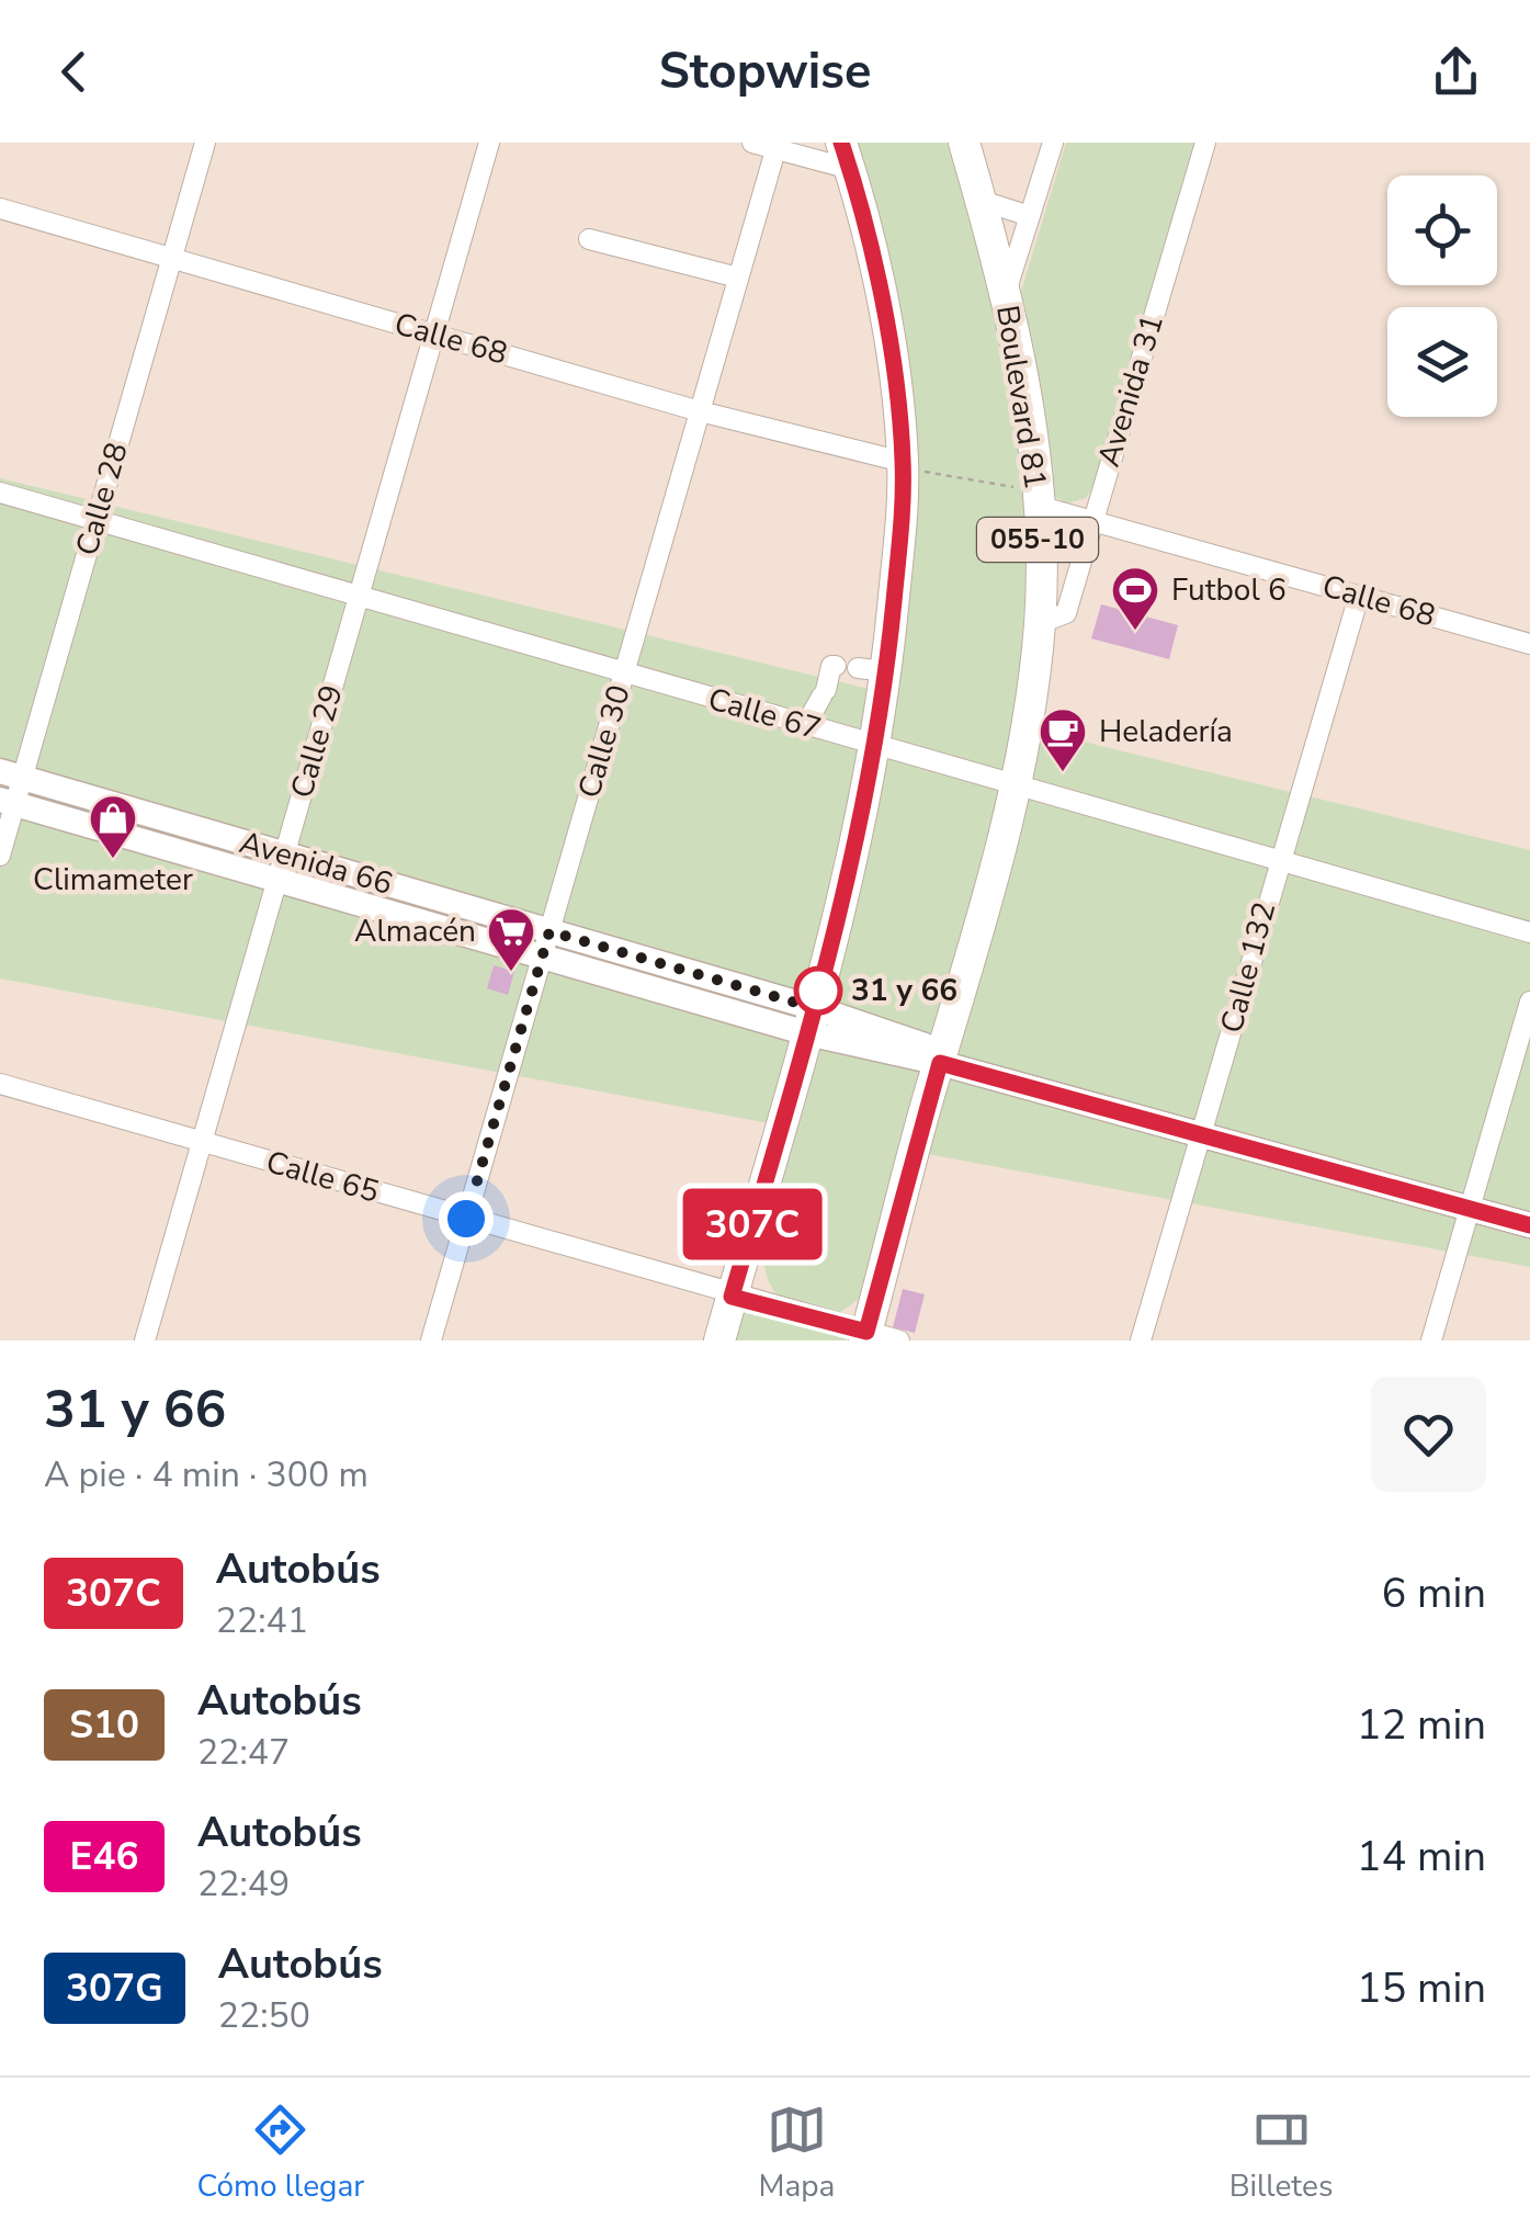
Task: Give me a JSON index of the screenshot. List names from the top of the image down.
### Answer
{
  "streets": {
    "highway": ["Boulevard 81", "055-10"],
    "main road": ["Avenida 66"],
    "street": [
      "Calle 68",
      "Avenida 31",
      "Calle 28",
      "Calle 67",
      "Calle 29",
      "Calle 30",
      "Calle 132",
      "Calle 65"
    ]
  },
  "crossings": [
    ["Calle 68", "Avenida 31"],
    ["Calle 68", "Boulevard 81"],
    ["Calle 68", "Calle 28"],
    ["Calle 68", "Calle 29"],
    ["Calle 68", "Calle 30"],
    ["Calle 68", "Calle 132"],
    ["Avenida 31", "Boulevard 81"],
    ["Boulevard 81", "055-10"],
    ["Boulevard 81", "Calle 67"],
    ["Calle 28", "Calle 67"],
    ["Calle 28", "Avenida 66"],
    ["055-10", "Calle 67"],
    ["055-10", "Avenida 66"],
    ["055-10", "Calle 65"],
    ["Calle 67", "Calle 29"],
    ["Calle 67", "Calle 30"],
    ["Calle 67", "Calle 132"],
    ["Calle 29", "Avenida 66"],
    ["Calle 29", "Calle 65"],
    ["Calle 30", "Avenida 66"],
    ["Calle 30", "Calle 65"],
    ["Avenida 66", "Calle 132"]
  ],
  "places": {
    "sports": ["Futbol 6"],
    "cafe": ["Heladería"],
    "shop": ["Climameter"],
    "supermarket": ["Almacén"],
    "other": ["31 y 66"]
  },
  "lines": ["bus line 307C"],
  "page": {
    "header": "Stopwise",
    "on_map": "307C",
    "heading": ["31 y 66", "A pie · 4 min · 300 m"],
    "list": [
      {
        "mark": "307C",
        "name": "Autobús",
        "note": "22:41",
        "value": "6 min"
      },
      {
        "mark": "S10",
        "name": "Autobús",
        "note": "22:47",
        "value": "12 min"
      },
      {
        "mark": "E46",
        "name": "Autobús",
        "note": "22:49",
        "value": "14 min"
      },
      {
        "mark": "307G",
        "name": "Autobús",
        "note": "22:50",
        "value": "15 min"
      }
    ],
    "tabs": ["Cómo llegar", "Mapa", "Billetes"]
  }
}
